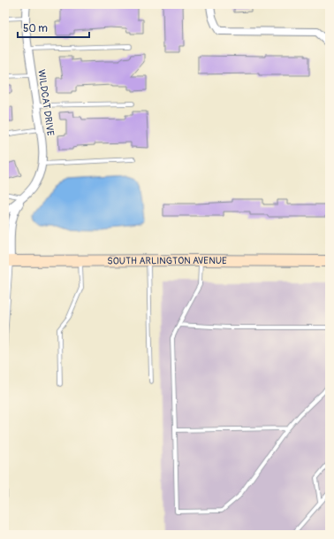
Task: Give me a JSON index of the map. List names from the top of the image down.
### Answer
{
  "streets": {
    "main road": ["SOUTH ARLINGTON AVENUE"],
    "street": ["WILDCAT DRIVE"]
  },
  "crossings": [
    ["WILDCAT DRIVE", "SOUTH ARLINGTON AVENUE"]
  ],
  "scale_bar": "50 m"
}
